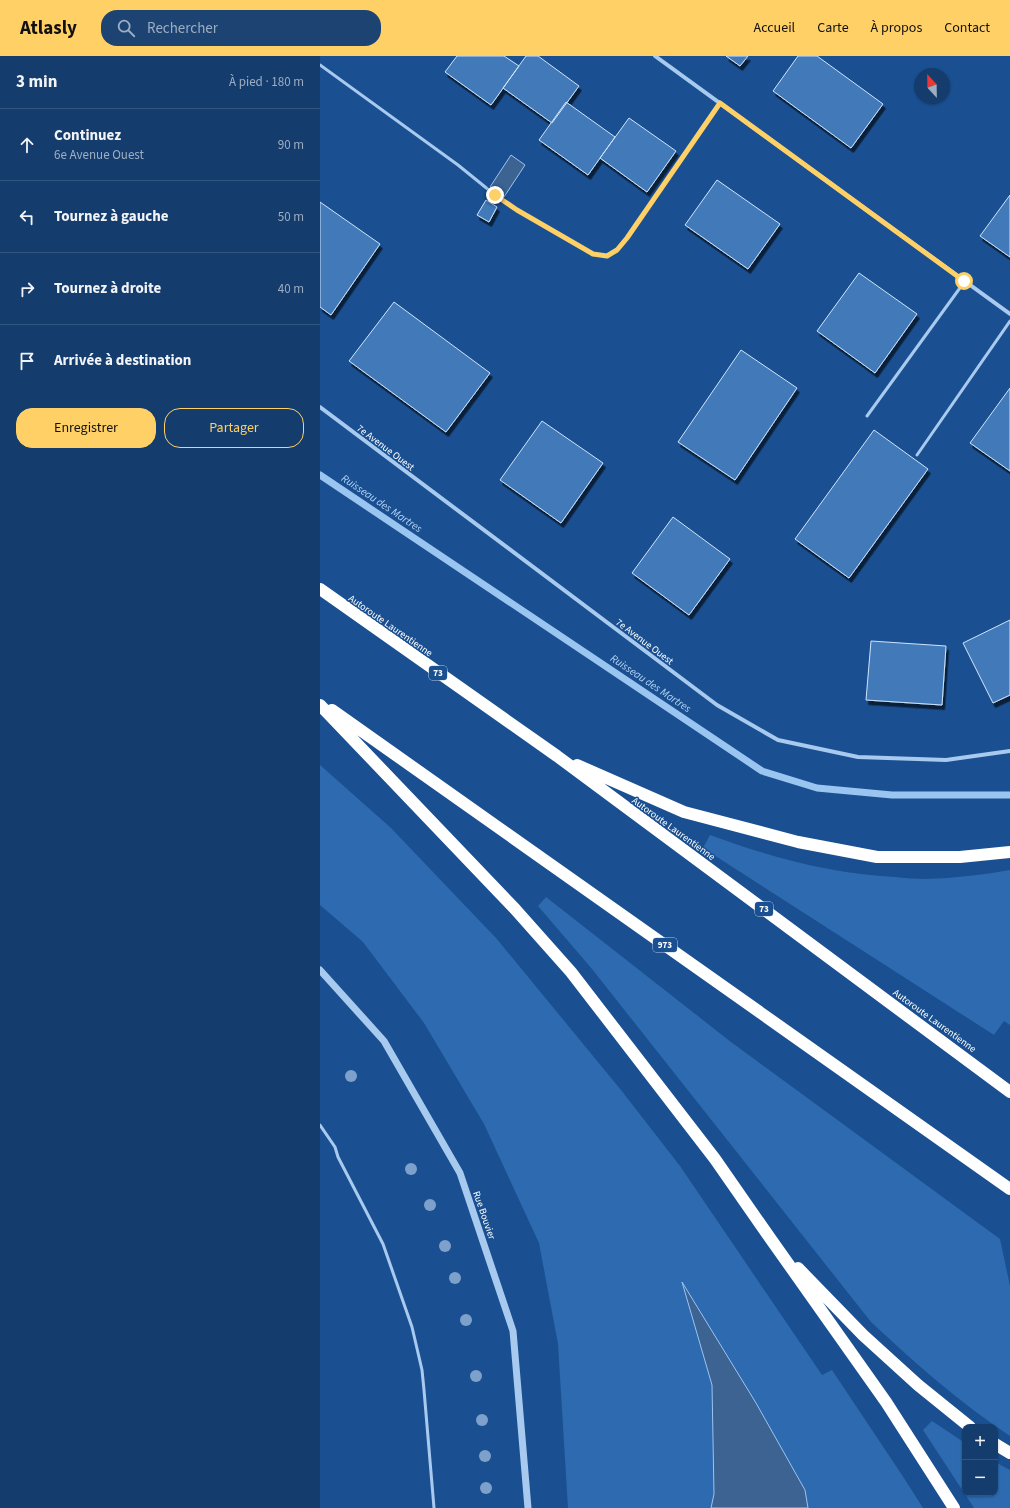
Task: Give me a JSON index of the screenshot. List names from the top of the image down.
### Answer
{
  "streets": {
    "highway": ["Autoroute Laurentienne", "73", "973"],
    "street": ["7e Avenue Ouest", "Rue Bouvier"]
  },
  "water": ["Ruisseau des Martres"],
  "north": "top",
  "page": {
    "header": "Atlasly",
    "search": "Rechercher",
    "nav": [
      "Accueil",
      "Carte",
      "À propos",
      "Contact"
    ],
    "heading": ["3 min", "À pied · 180 m"],
    "list": [
      ["Continuez", "6e Avenue Ouest", "90 m"],
      ["Tournez à gauche", "50 m"],
      ["Tournez à droite", "40 m"],
      "Arrivée à destination"
    ],
    "buttons": ["Enregistrer", "Partager"],
    "map_buttons": ["+", "−"]
  }
}
